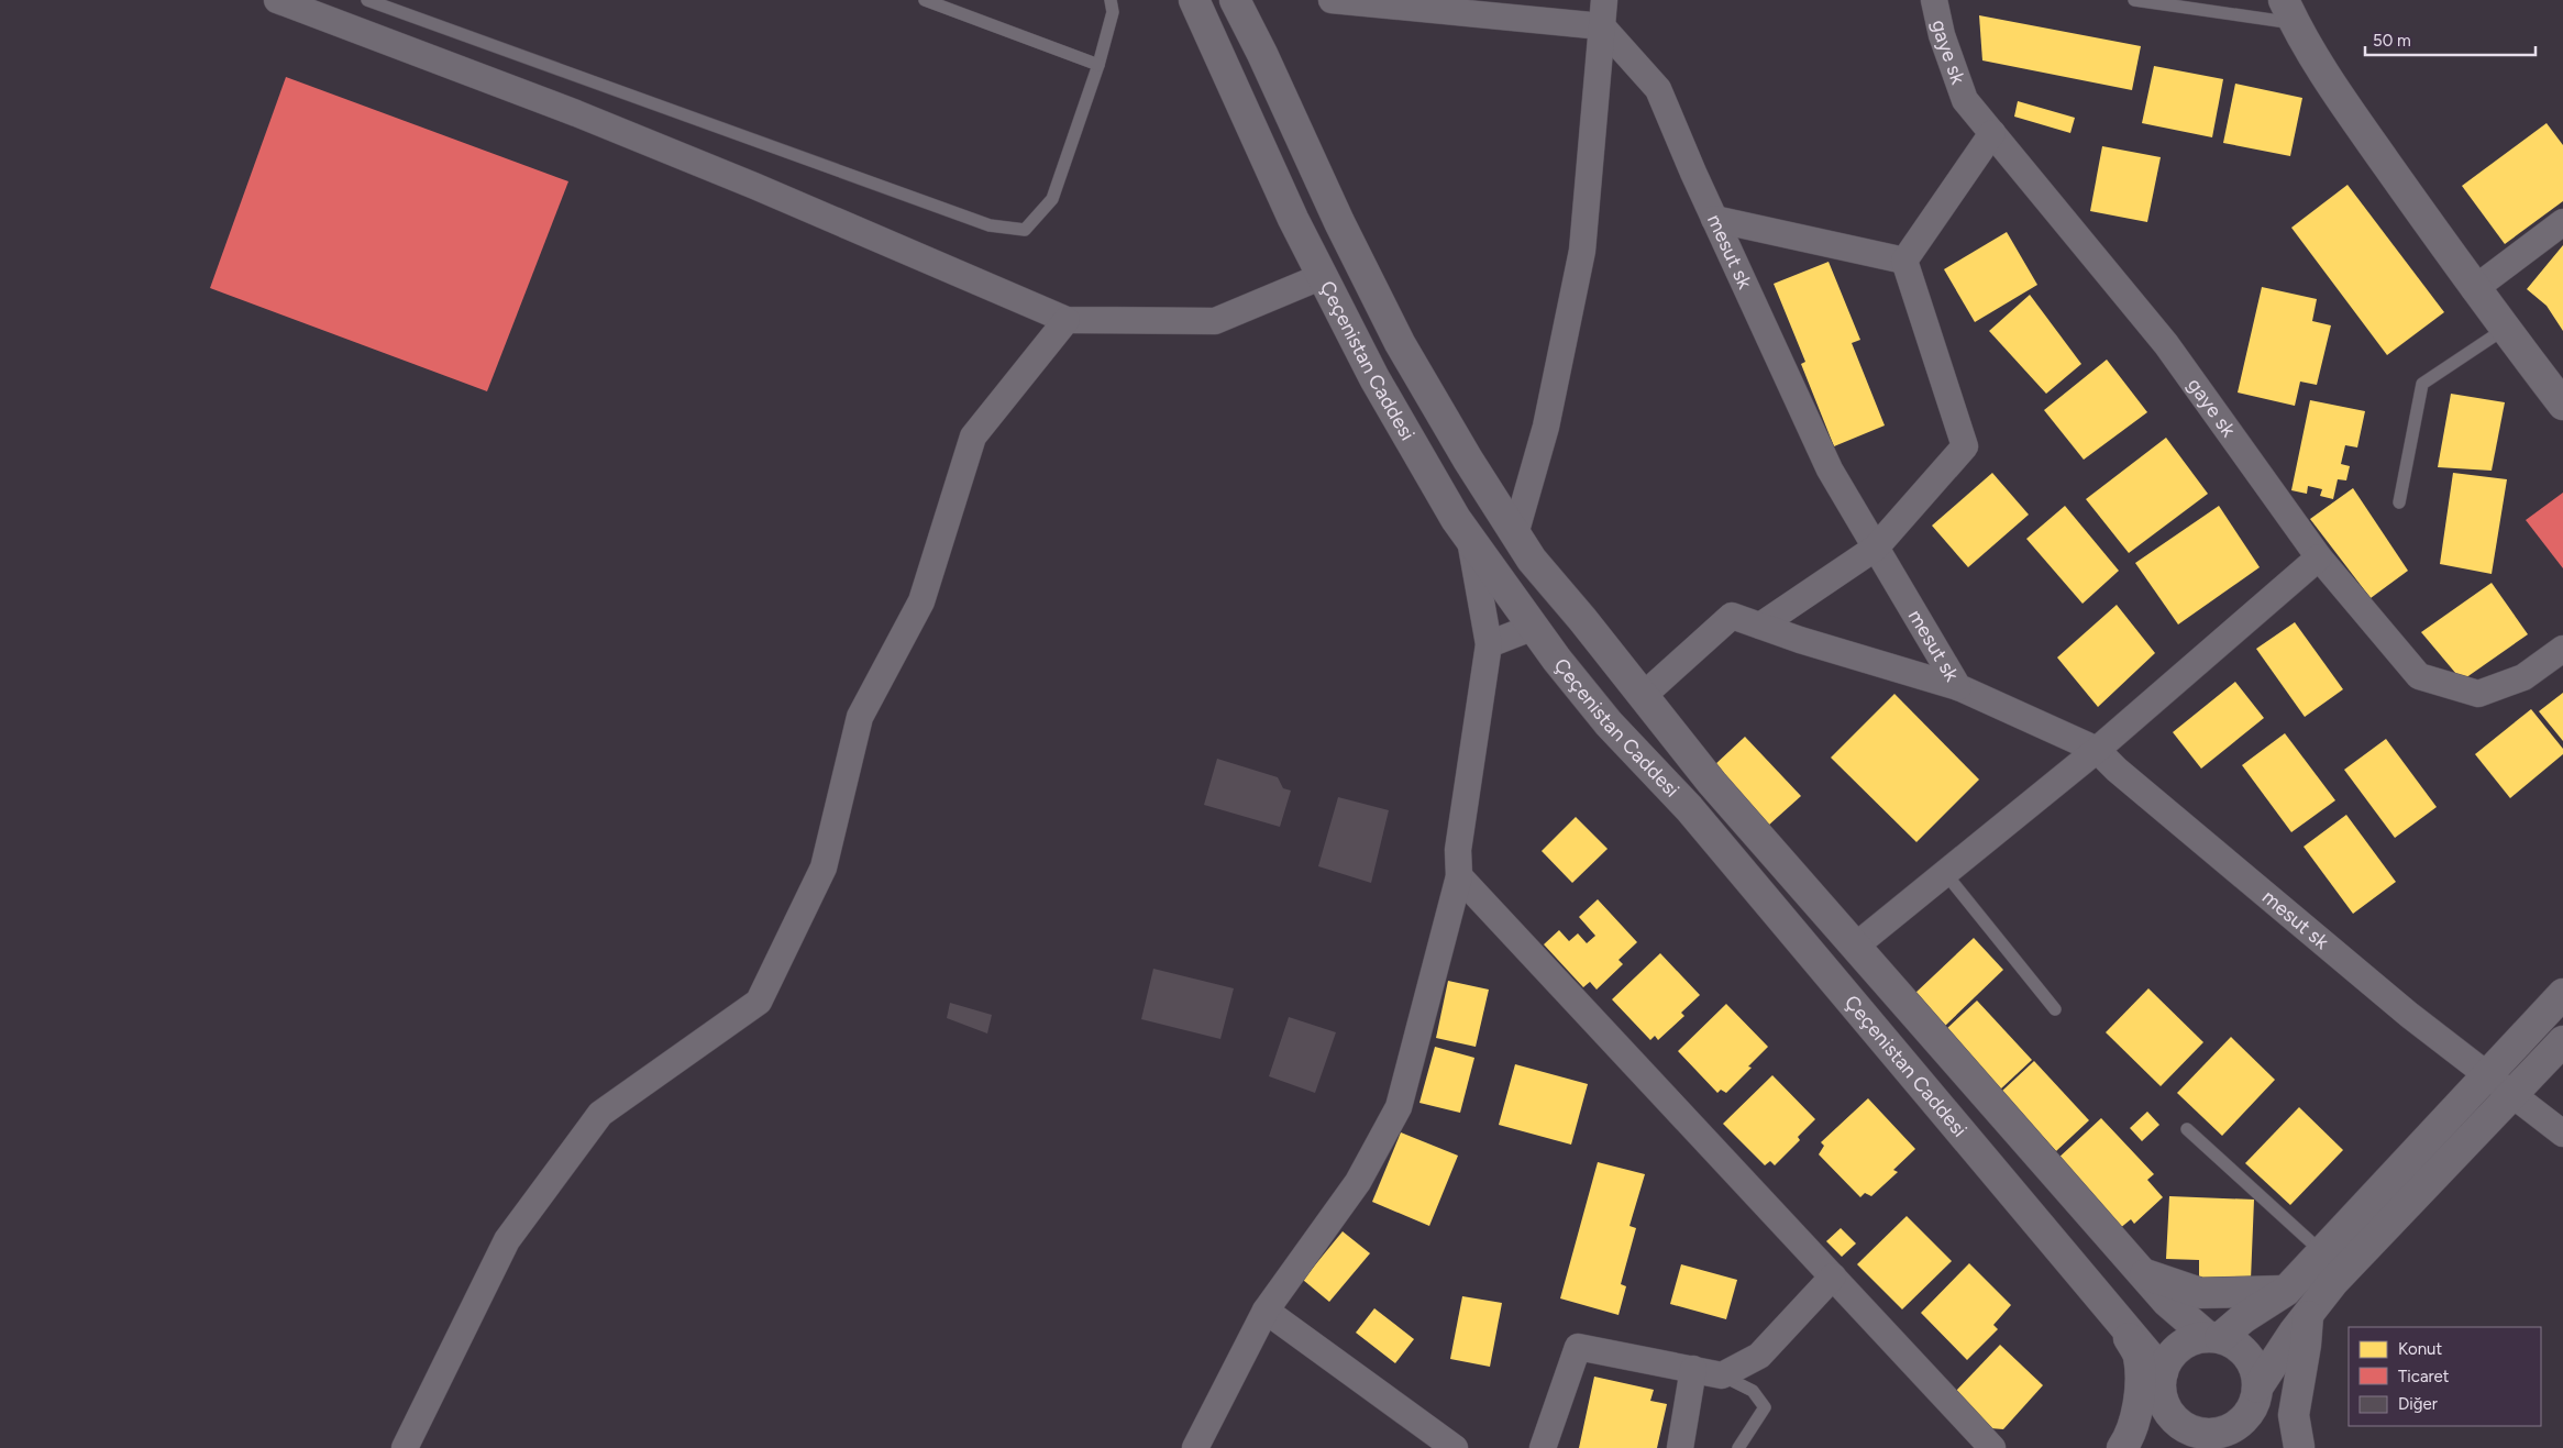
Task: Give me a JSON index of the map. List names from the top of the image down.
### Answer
{
  "streets": {
    "main road": ["Çeçenistan Caddesi"],
    "street": ["gaye sk", "mesut sk"]
  },
  "legend": ["Konut", "Ticaret", "Diğer"],
  "scale_bar": "50 m"
}
